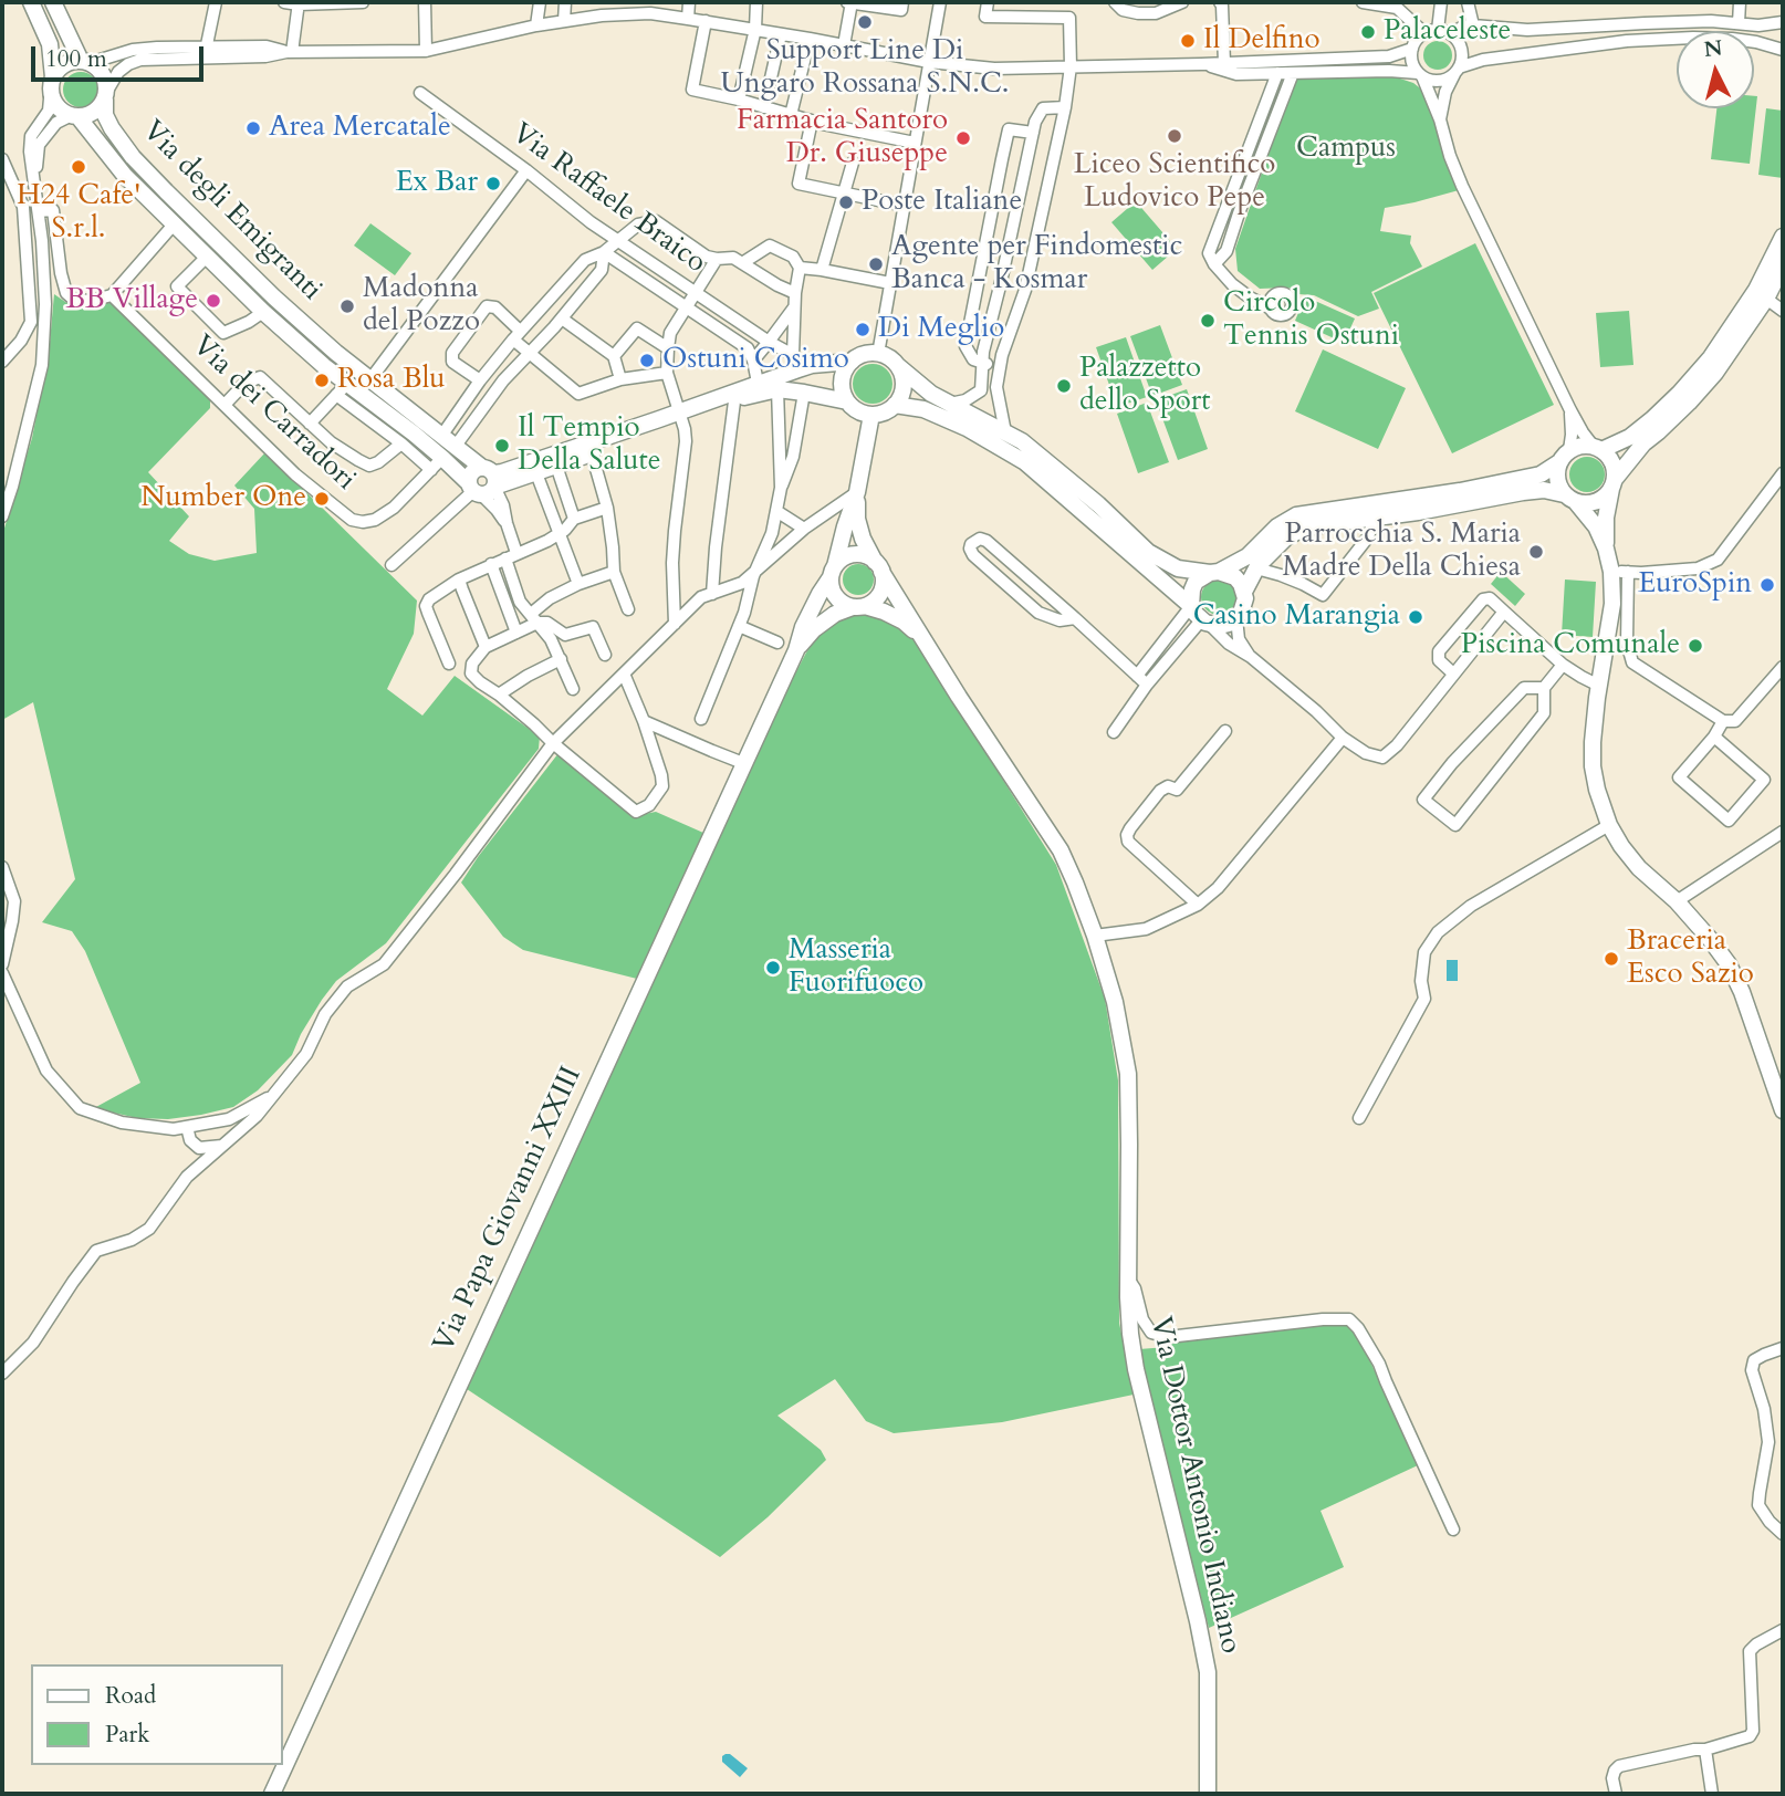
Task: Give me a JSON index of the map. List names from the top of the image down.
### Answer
{
  "streets": {
    "main road": ["Via degli Emigranti", "Via Papa Giovanni XXIII", "Via Dottor Antonio Indiano"],
    "street": ["Via Raffaele Braico", "Via dei Carradori"]
  },
  "crossings": [
    ["Via degli Emigranti", "Via dei Carradori"],
    ["Via Papa Giovanni XXIII", "Via Dottor Antonio Indiano"]
  ],
  "parks": ["Campus"],
  "places": [
    "Support Line Di Ungaro Rossana S.N.C.",
    "Palaceleste",
    "Il Delfino",
    "Area Mercatale",
    "Liceo Scientifico Ludovico Pepe",
    "Farmacia Santoro Dr. Giuseppe",
    "H24 Cafe' S.r.l.",
    "Ex Bar",
    "Poste Italiane",
    "Agente per Findomestic Banca - Kosmar",
    "BB Village",
    "Madonna del Pozzo",
    "Circolo Tennis Ostuni",
    "Di Meglio",
    "Ostuni Cosimo",
    "Rosa Blu",
    "Palazzetto dello Sport",
    "Il Tempio Della Salute",
    "Number One",
    "Parrocchia S. Maria Madre Della Chiesa",
    "EuroSpin",
    "Casino Marangia",
    "Piscina Comunale",
    "Braceria Esco Sazio",
    "Masseria Fuorifuoco"
  ],
  "legend": ["Road", "Park"],
  "scale_bar": "100 m",
  "north": "top"
}
